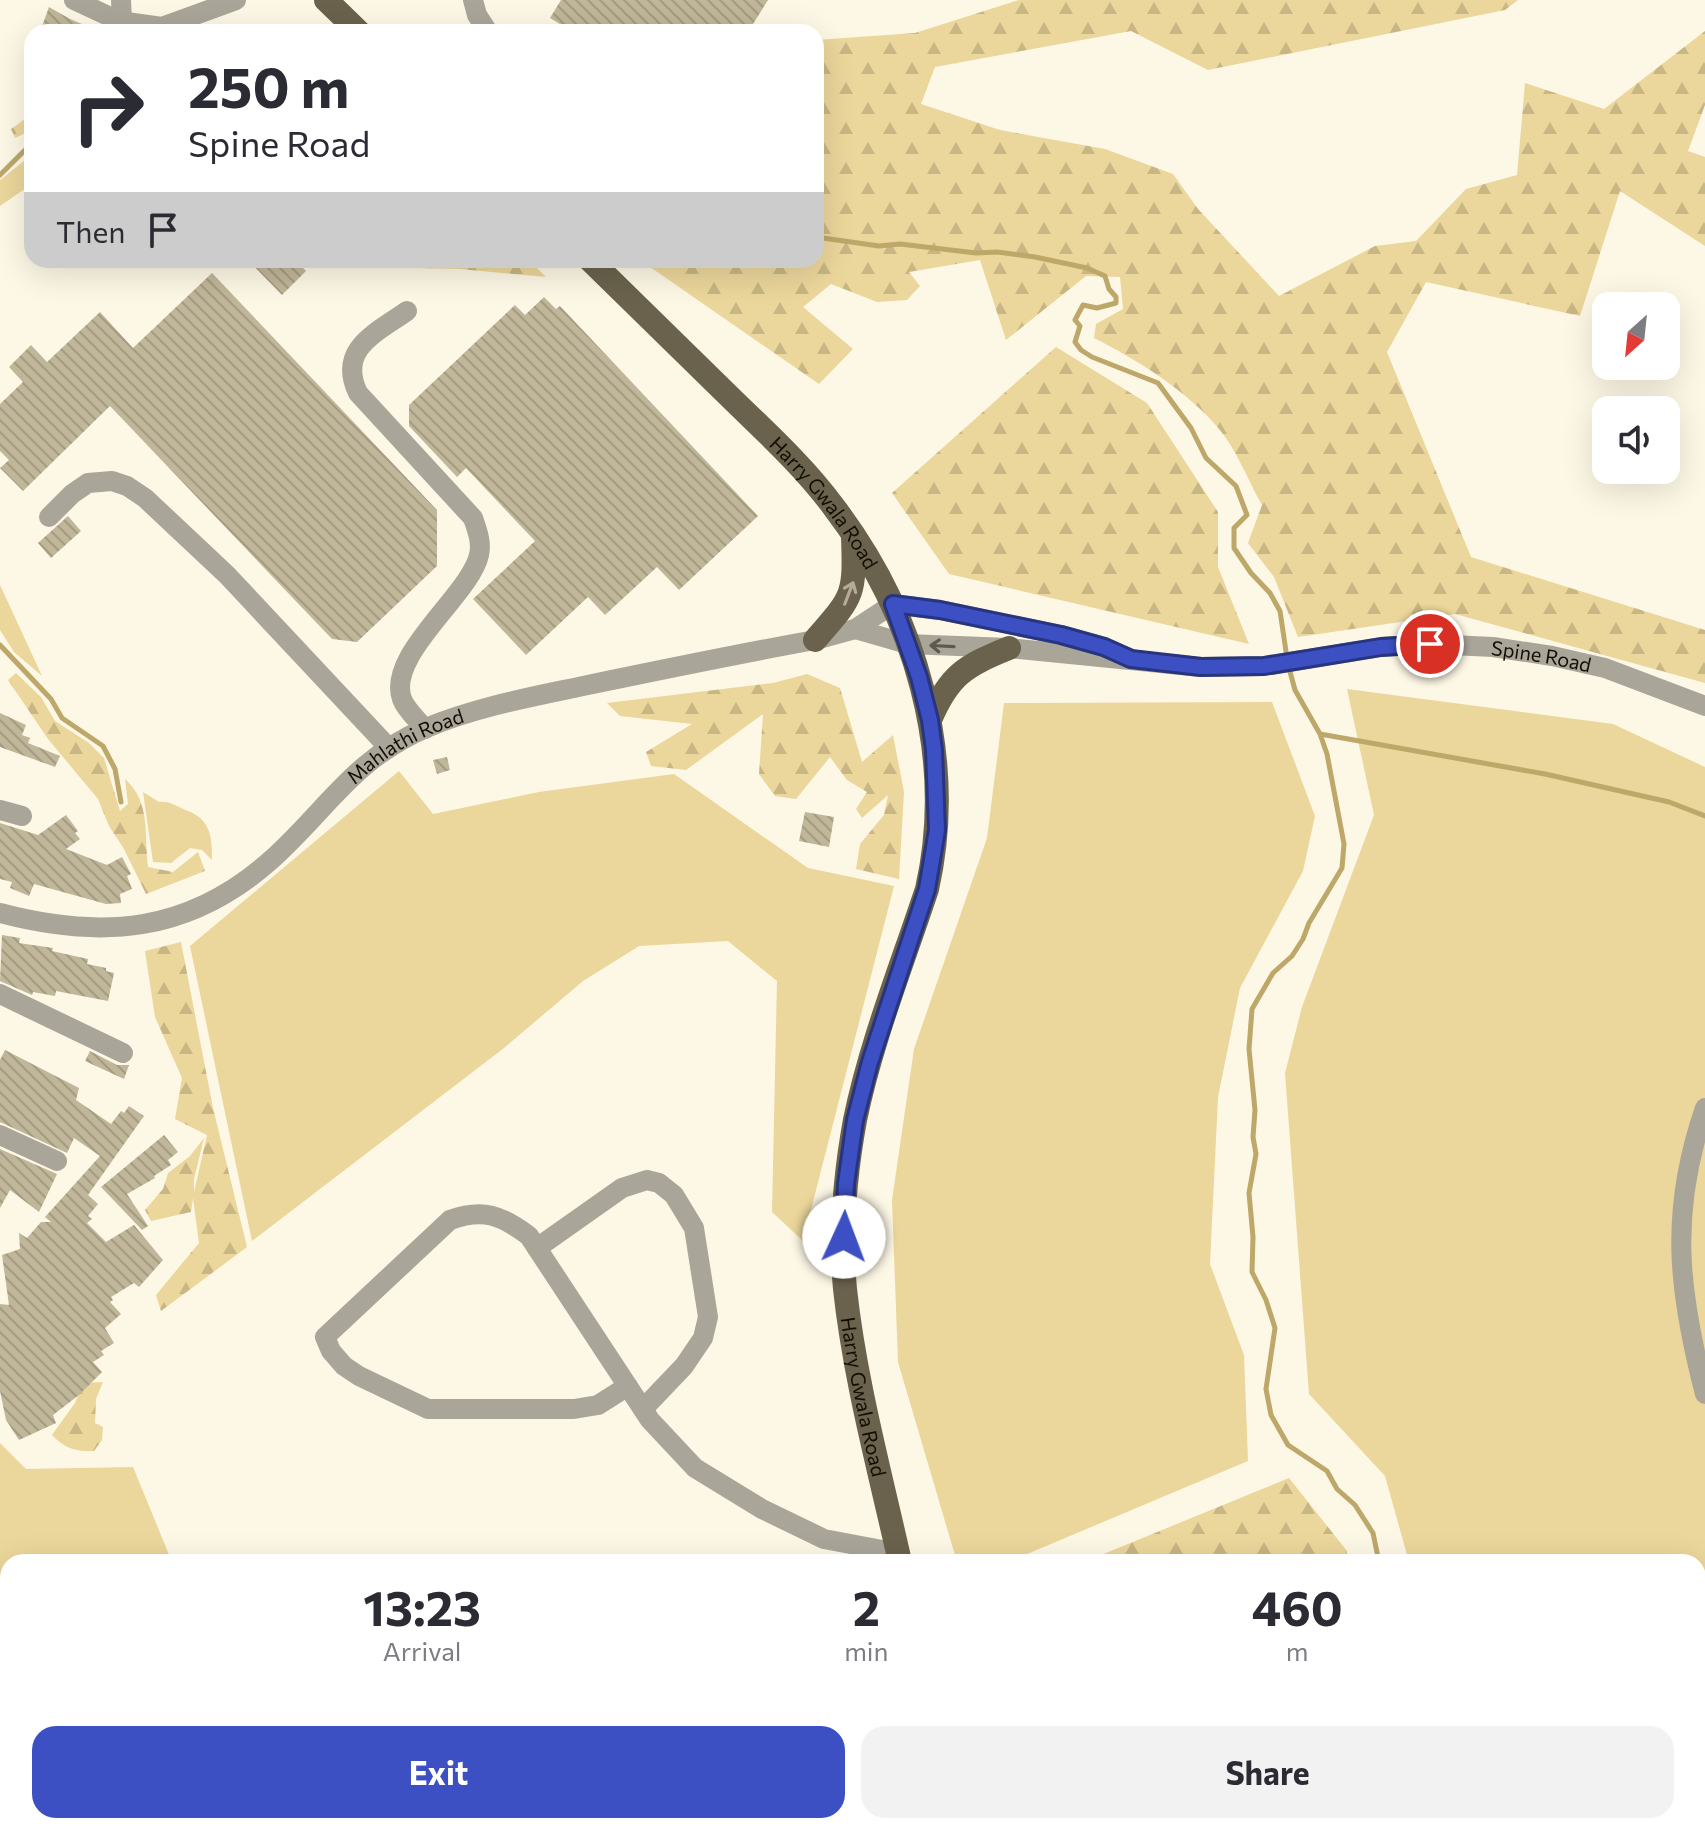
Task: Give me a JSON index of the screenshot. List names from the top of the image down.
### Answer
{
  "streets": {
    "main road": ["Harry Gwala Road"],
    "street": ["Spine Road", "Mahlathi Road"]
  },
  "crossings": [
    ["Harry Gwala Road", "Spine Road"],
    ["Harry Gwala Road", "Mahlathi Road"],
    ["Spine Road", "Mahlathi Road"]
  ],
  "north": "bottom left",
  "page": {
    "turn": ["250 m", "Spine Road"],
    "then": "Then",
    "eta": [
      "13:23",
      "Arrival",
      "2",
      "min",
      "460",
      "m"
    ],
    "buttons": ["Exit", "Share"]
  }
}
